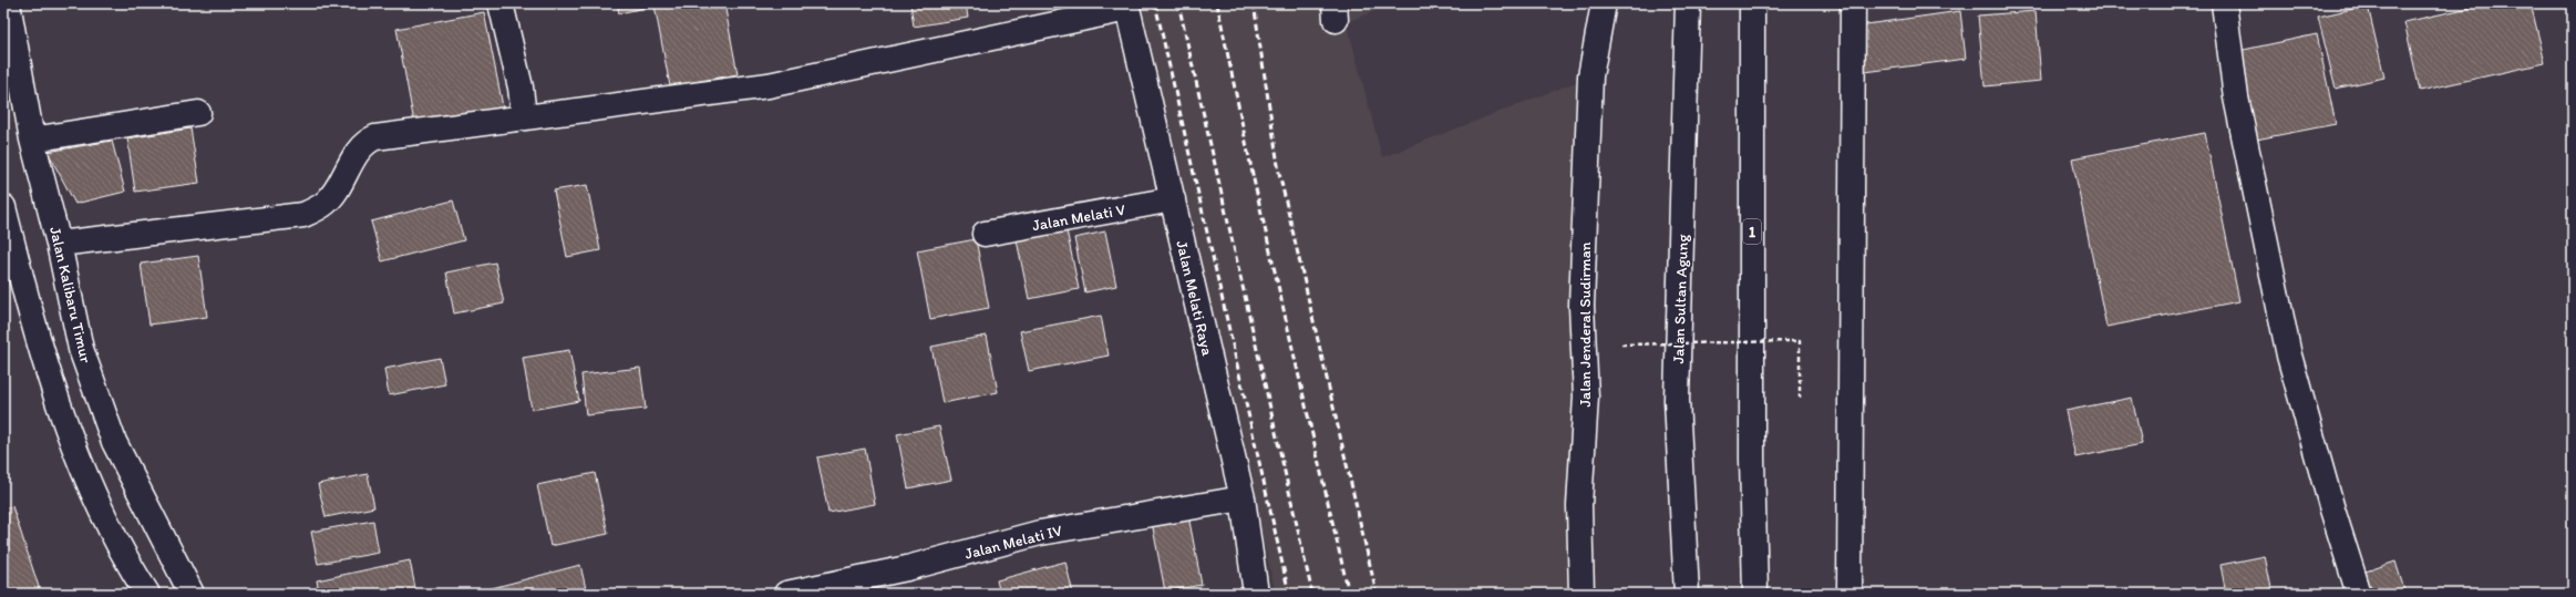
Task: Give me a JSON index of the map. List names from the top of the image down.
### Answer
{
  "streets": {
    "main road": [
      "Jalan Melati V",
      "1",
      "Jalan Kalibaru Timur",
      "Jalan Melati Raya",
      "Jalan Sultan Agung",
      "Jalan Jenderal Sudirman",
      "Jalan Melati IV"
    ]
  },
  "crossings": [
    ["Jalan Melati V", "Jalan Melati Raya"],
    ["Jalan Melati Raya", "Jalan Melati IV"]
  ]
}
